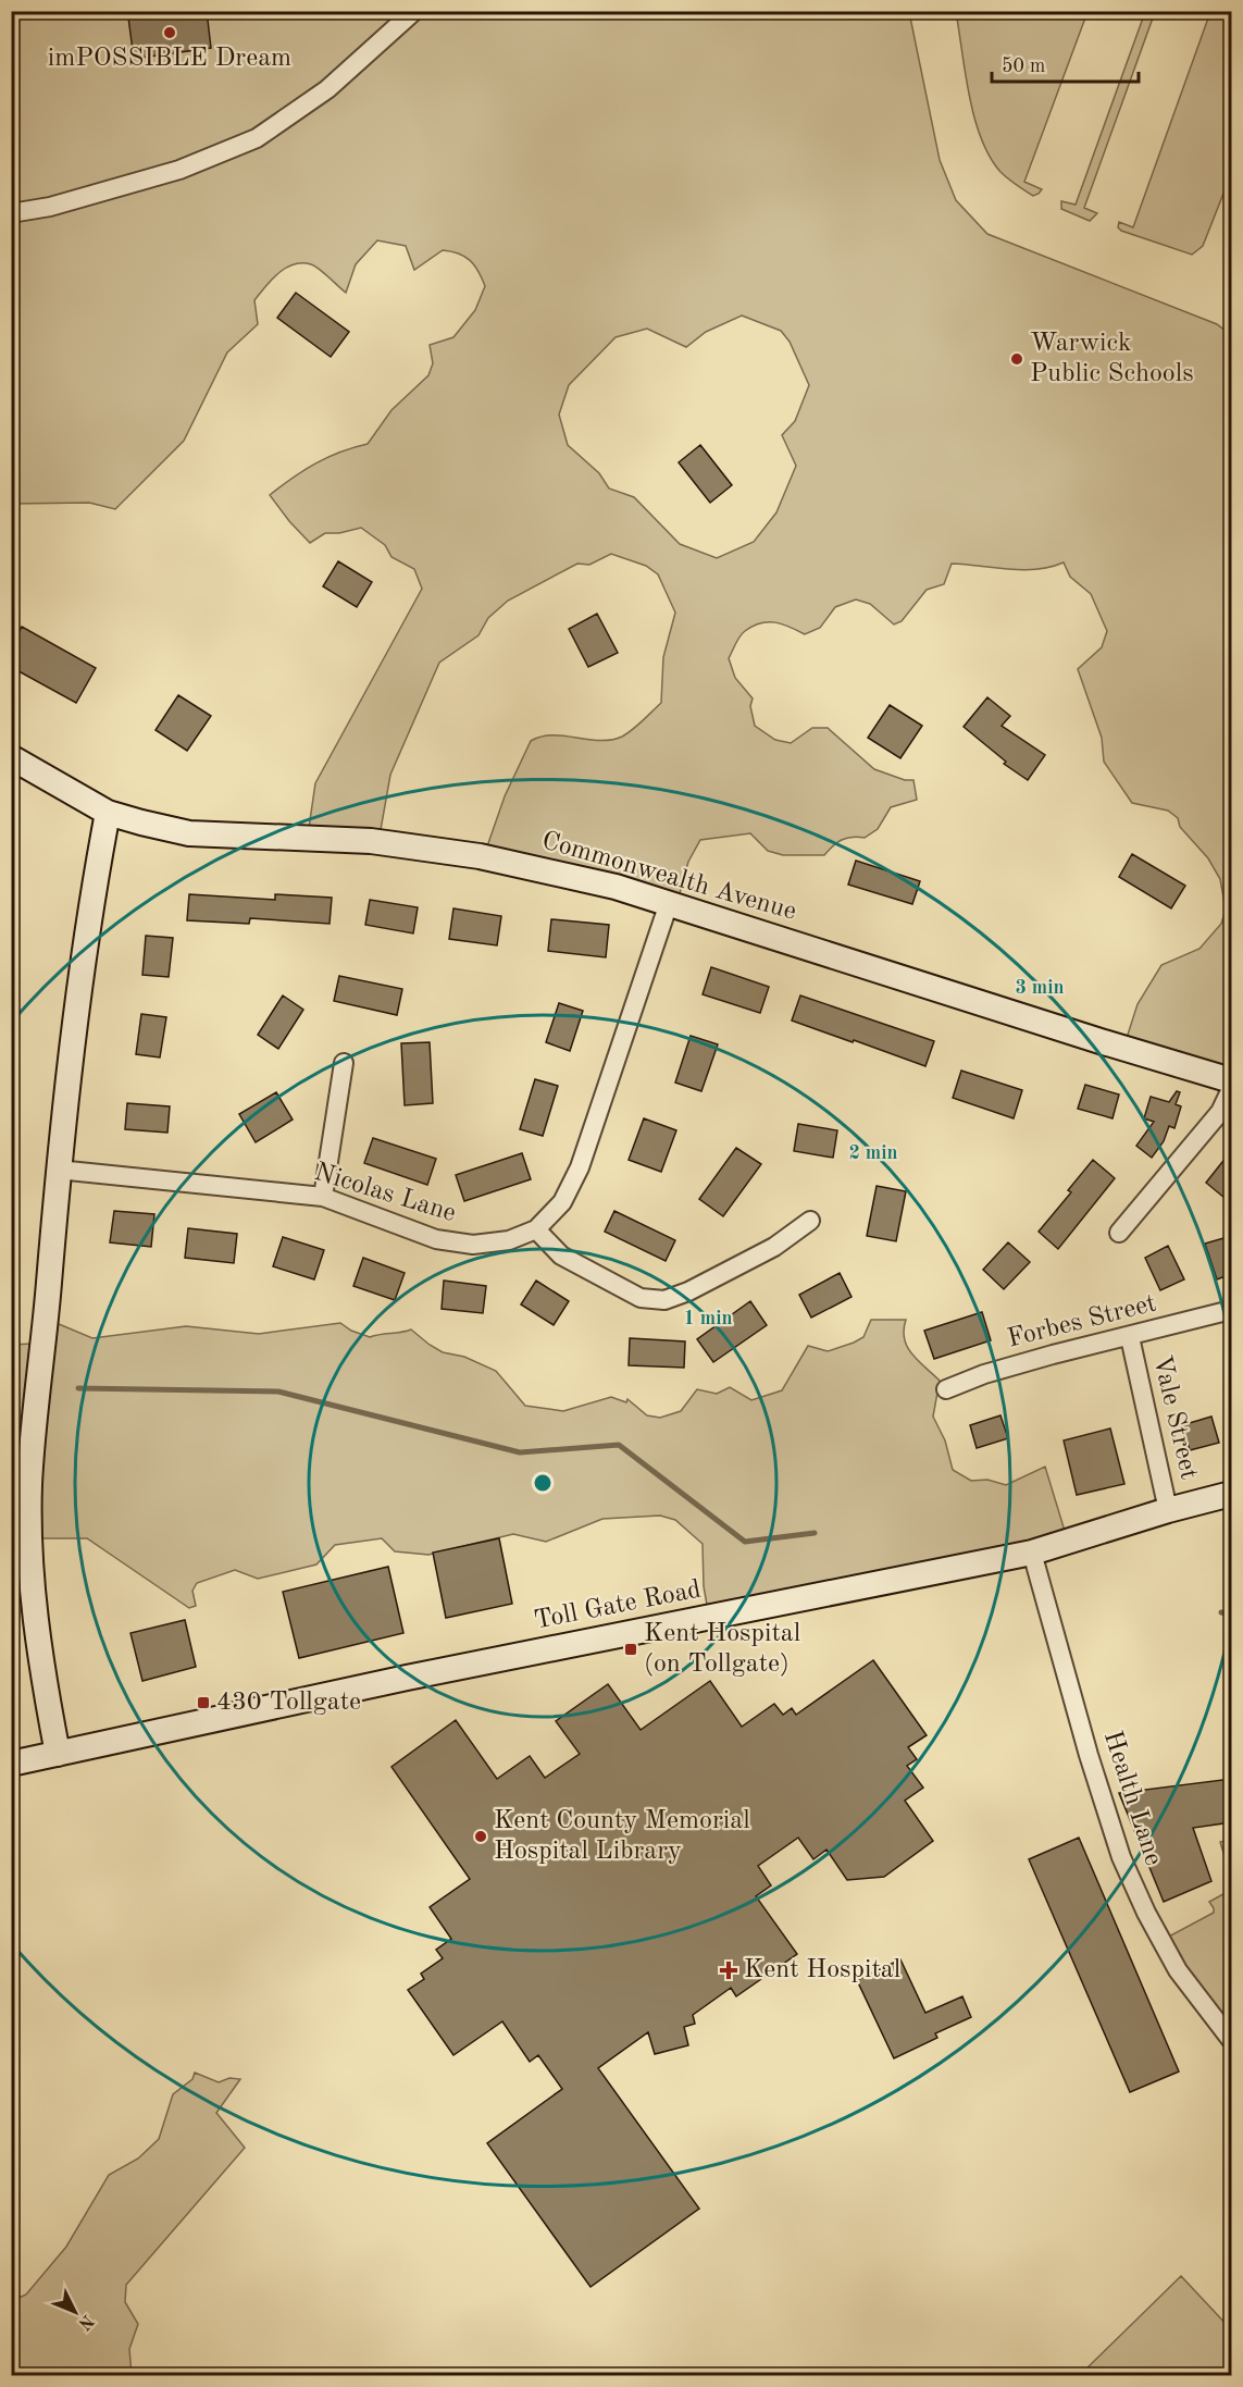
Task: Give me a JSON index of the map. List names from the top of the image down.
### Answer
{
  "streets": {
    "street": [
      "Commonwealth Avenue",
      "Nicolas Lane",
      "Forbes Street",
      "Vale Street",
      "Toll Gate Road",
      "Health Lane"
    ]
  },
  "crossings": [
    ["Commonwealth Avenue", "Nicolas Lane"],
    ["Forbes Street", "Vale Street"],
    ["Vale Street", "Toll Gate Road"],
    ["Toll Gate Road", "Health Lane"]
  ],
  "places": {
    "other": ["imPOSSIBLE Dream", "Warwick Public Schools", "Kent County Memorial Hospital Library"],
    "transit": ["Kent Hospital (on Tollgate)", "430 Tollgate"],
    "health": ["Kent Hospital"]
  },
  "scale_bar": "50 m",
  "north": "bottom right",
  "rings": ["3 min", "2 min", "1 min"]
}
